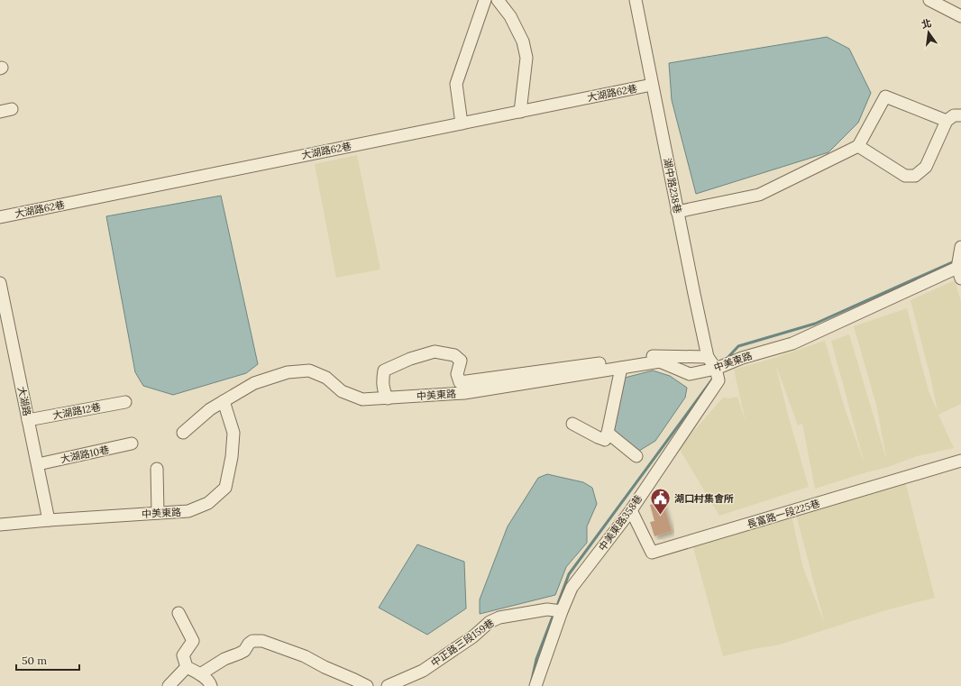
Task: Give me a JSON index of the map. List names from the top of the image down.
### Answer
{
  "streets": {
    "street": [
      "大湖路62巷",
      "湖中路238巷",
      "中美東路",
      "大湖路",
      "大湖路12巷",
      "大湖路10巷",
      "長富路一段225巷",
      "中美東路358巷",
      "中正路三段159巷"
    ]
  },
  "crossings": [
    ["大湖路62巷", "湖中路238巷"],
    ["湖中路238巷", "中美東路"],
    ["湖中路238巷", "中美東路358巷"],
    ["中美東路", "大湖路"],
    ["中美東路", "中美東路358巷"],
    ["大湖路", "大湖路12巷"],
    ["大湖路", "大湖路10巷"],
    ["長富路一段225巷", "中美東路358巷"],
    ["中美東路358巷", "中正路三段159巷"]
  ],
  "places": {
    "public building": ["湖口村集會所"]
  },
  "scale_bar": "50 m",
  "north": "top"
}
